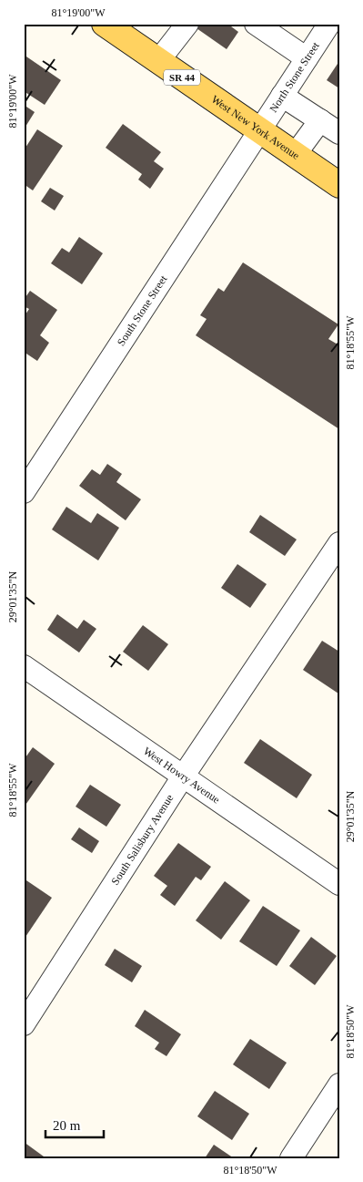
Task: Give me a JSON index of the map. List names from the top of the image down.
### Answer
{
  "streets": {
    "main road": ["SR 44", "West New York Avenue"],
    "street": [
      "North Stone Street",
      "South Stone Street",
      "West Howry Avenue",
      "South Salisbury Avenue"
    ]
  },
  "crossings": [
    ["North Stone Street", "West New York Avenue"],
    ["North Stone Street", "South Stone Street"],
    ["West New York Avenue", "South Stone Street"],
    ["West Howry Avenue", "South Salisbury Avenue"]
  ],
  "scale_bar": "20 m",
  "coordinates": [
    "81°19'00\"W",
    "81°18'55\"W",
    "29°01'35\"N",
    "81°18'50\"W"
  ]
}
